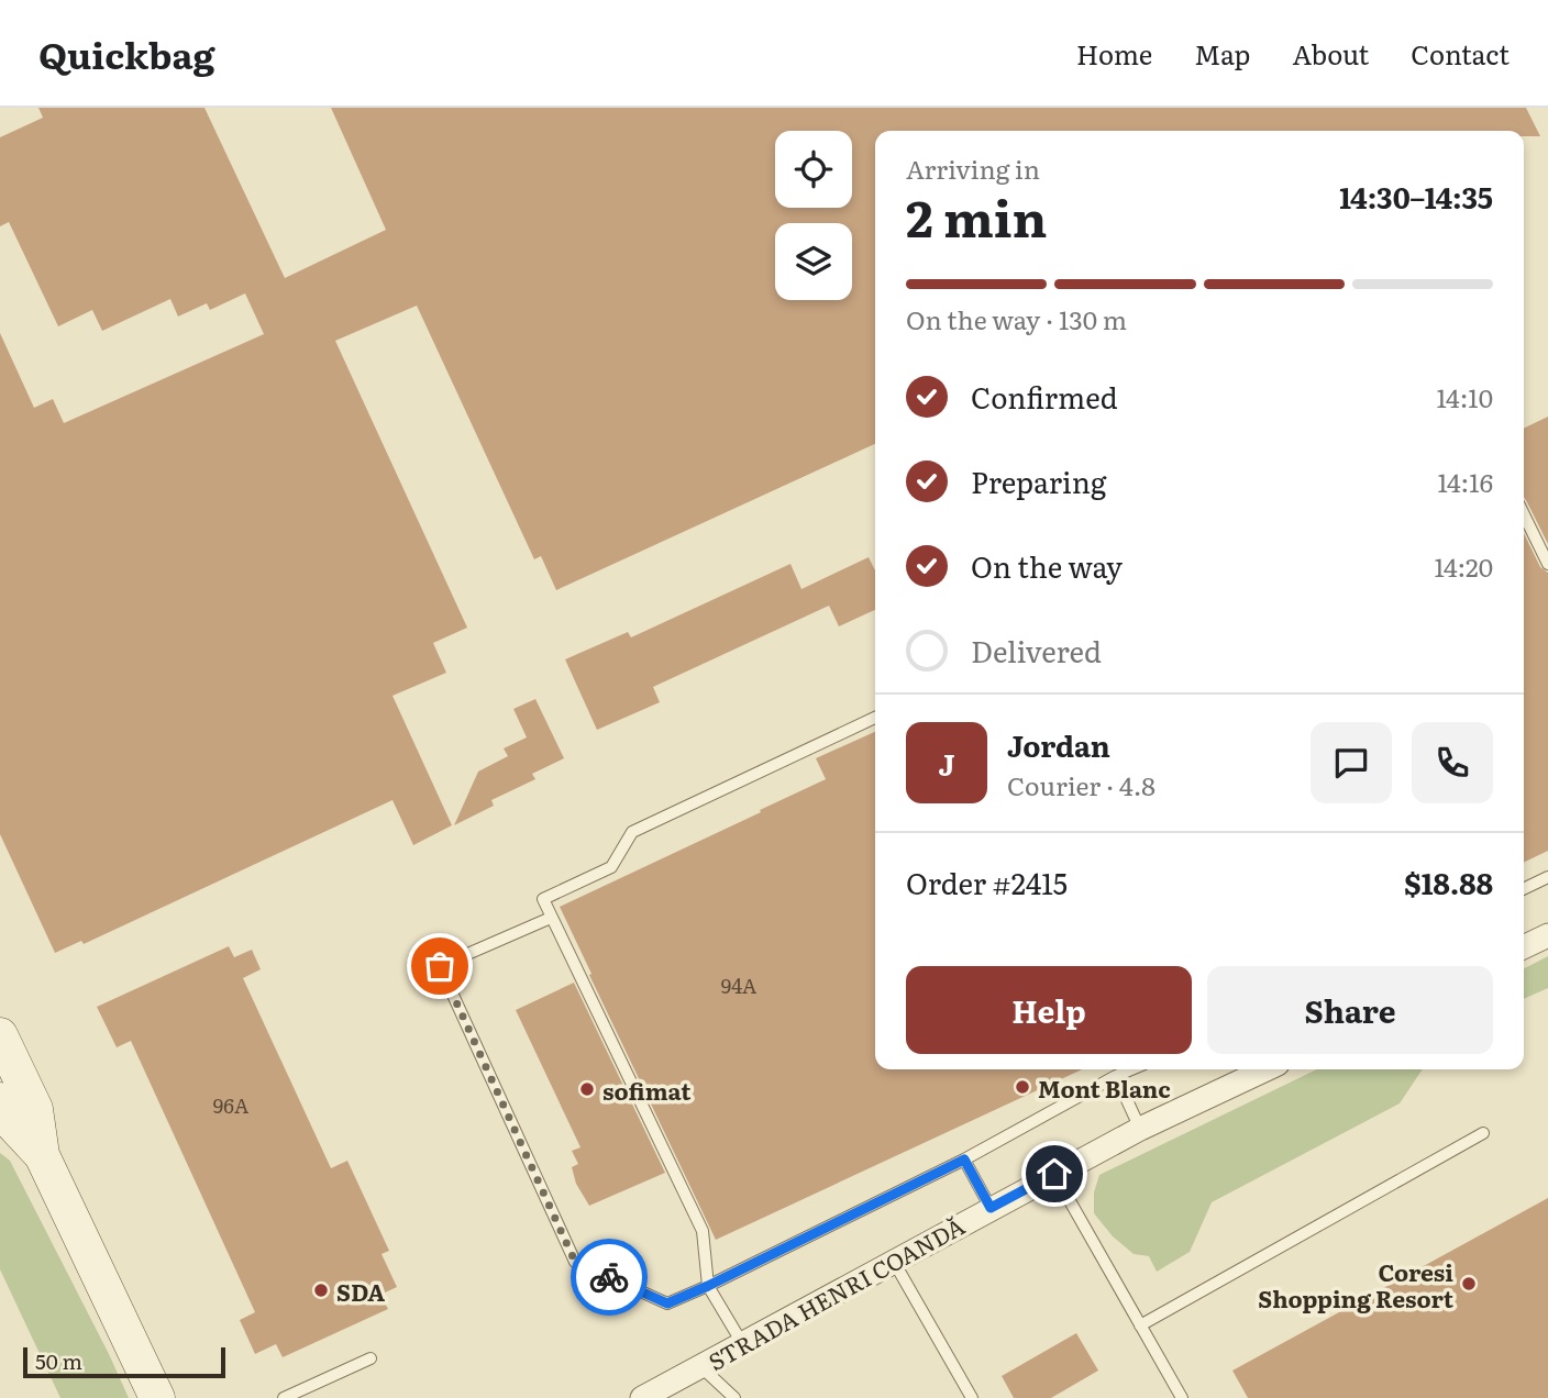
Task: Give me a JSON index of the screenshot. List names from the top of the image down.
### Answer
{
  "streets": {
    "street": ["STRADA HENRI COANDĂ"]
  },
  "places": [
    "Mont Blanc",
    "sofimat",
    "Coresi Shopping Resort",
    "SDA"
  ],
  "house_numbers": ["94A", "96A"],
  "scale_bar": "50 m",
  "page": {
    "header": "Quickbag",
    "nav": [
      "Home",
      "Map",
      "About",
      "Contact"
    ],
    "heading": ["2 min", "Arriving in", "14:30–14:35"],
    "panel": [
      "Jordan",
      "Courier · 4.8",
      "Order #2415",
      "$18.88"
    ],
    "bar": "On the way · 130 m",
    "list": [
      ["Confirmed", "14:10"],
      ["Preparing", "14:16"],
      ["On the way", "14:20"],
      "Delivered"
    ],
    "round": "J",
    "buttons": ["Help", "Share"],
    "scale": "50 m"
  }
}
